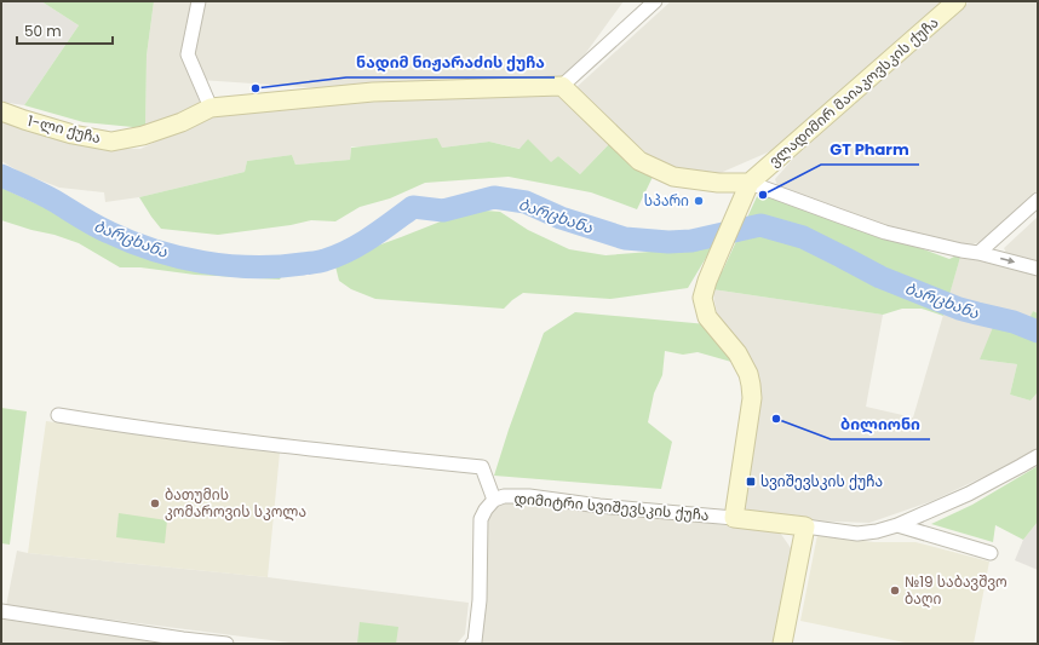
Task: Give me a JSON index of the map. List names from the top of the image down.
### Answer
{
  "streets": {
    "main road": ["ვლადიმირ მაიაკოვსკის ქუჩა", "1-ლი ქუჩა", "დიმიტრი სვიშევსკის ქუჩა"]
  },
  "water": ["ბარცხანა"],
  "places": {
    "other": [
      "ნადიმ ნიჟარაძის ქუჩა",
      "GT Pharm",
      "სპარი",
      "ბილიონი",
      "ბათუმის კომაროვის სკოლა",
      "№19 საბავშვო ბაღი"
    ],
    "transit": ["სვიშევსკის ქუჩა"]
  },
  "scale_bar": "50 m"
}
